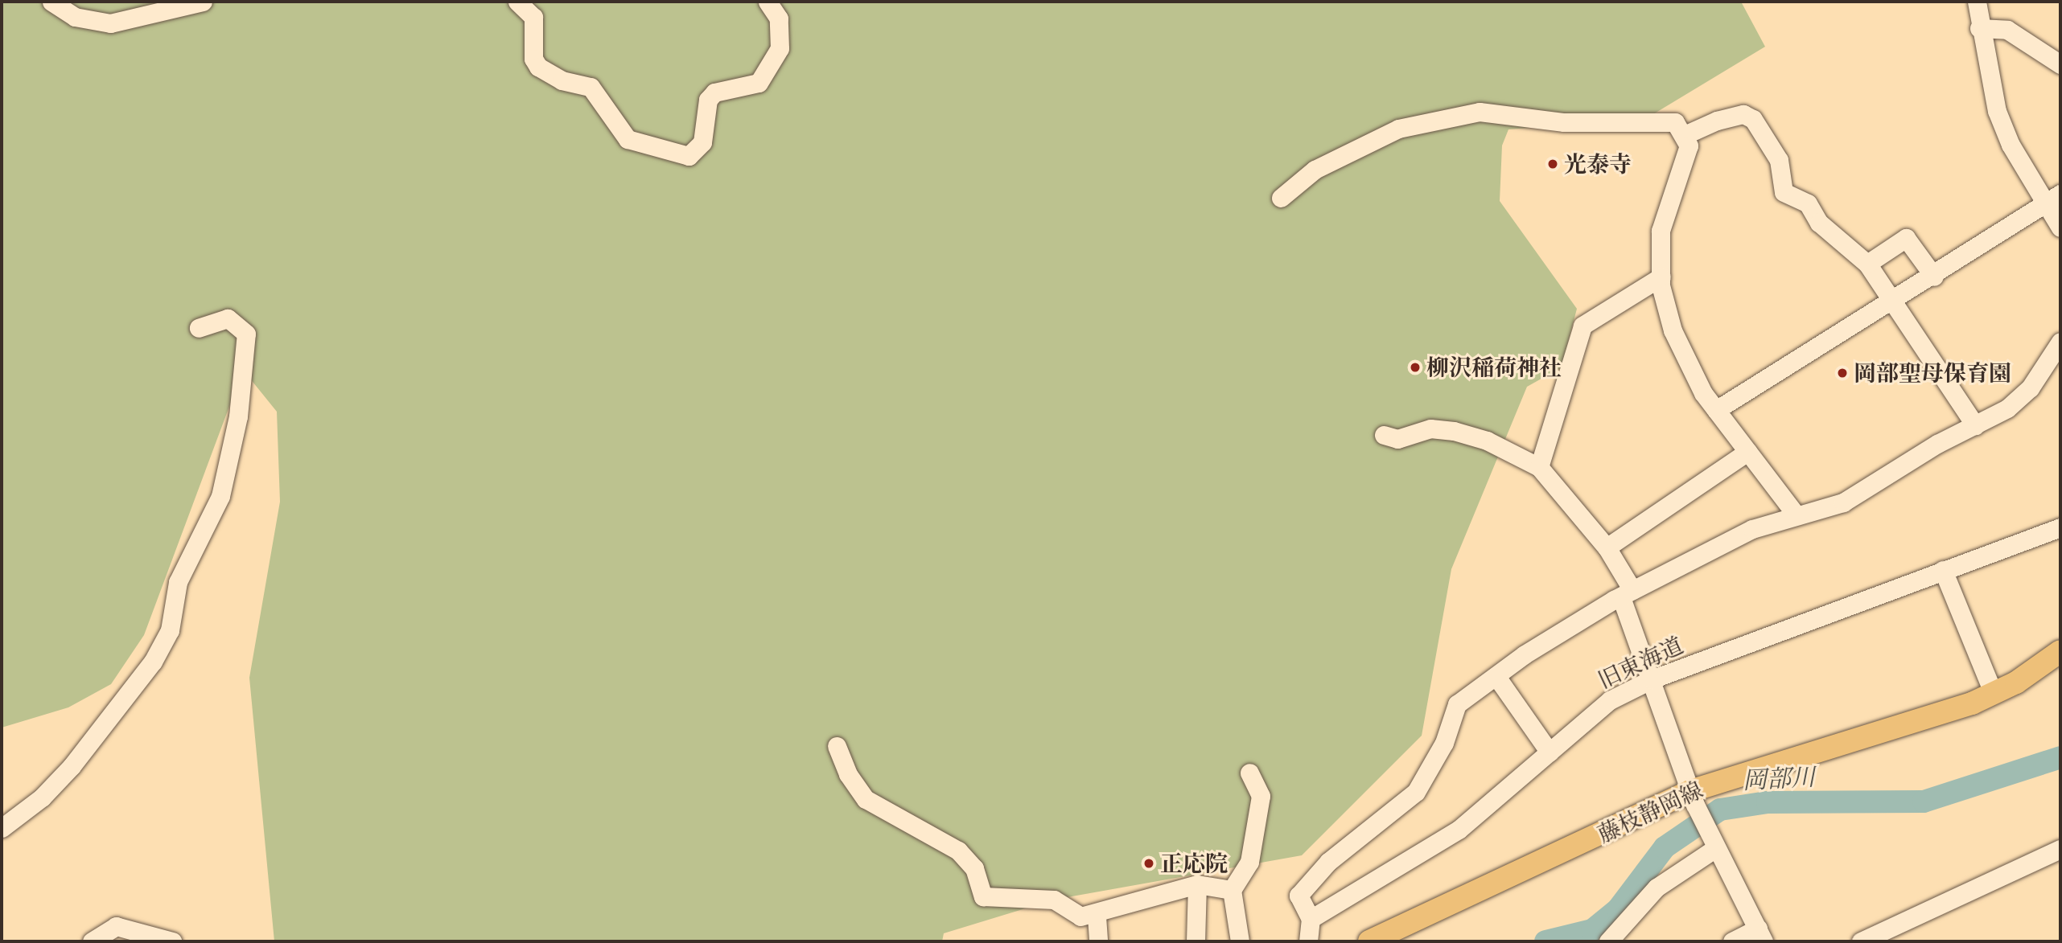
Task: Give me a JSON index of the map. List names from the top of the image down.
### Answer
{
  "streets": {
    "main road": ["藤枝静岡線"],
    "street": ["旧東海道"]
  },
  "water": ["岡部川"],
  "places": [
    "光泰寺",
    "柳沢稲荷神社",
    "岡部聖母保育園",
    "正応院"
  ]
}
